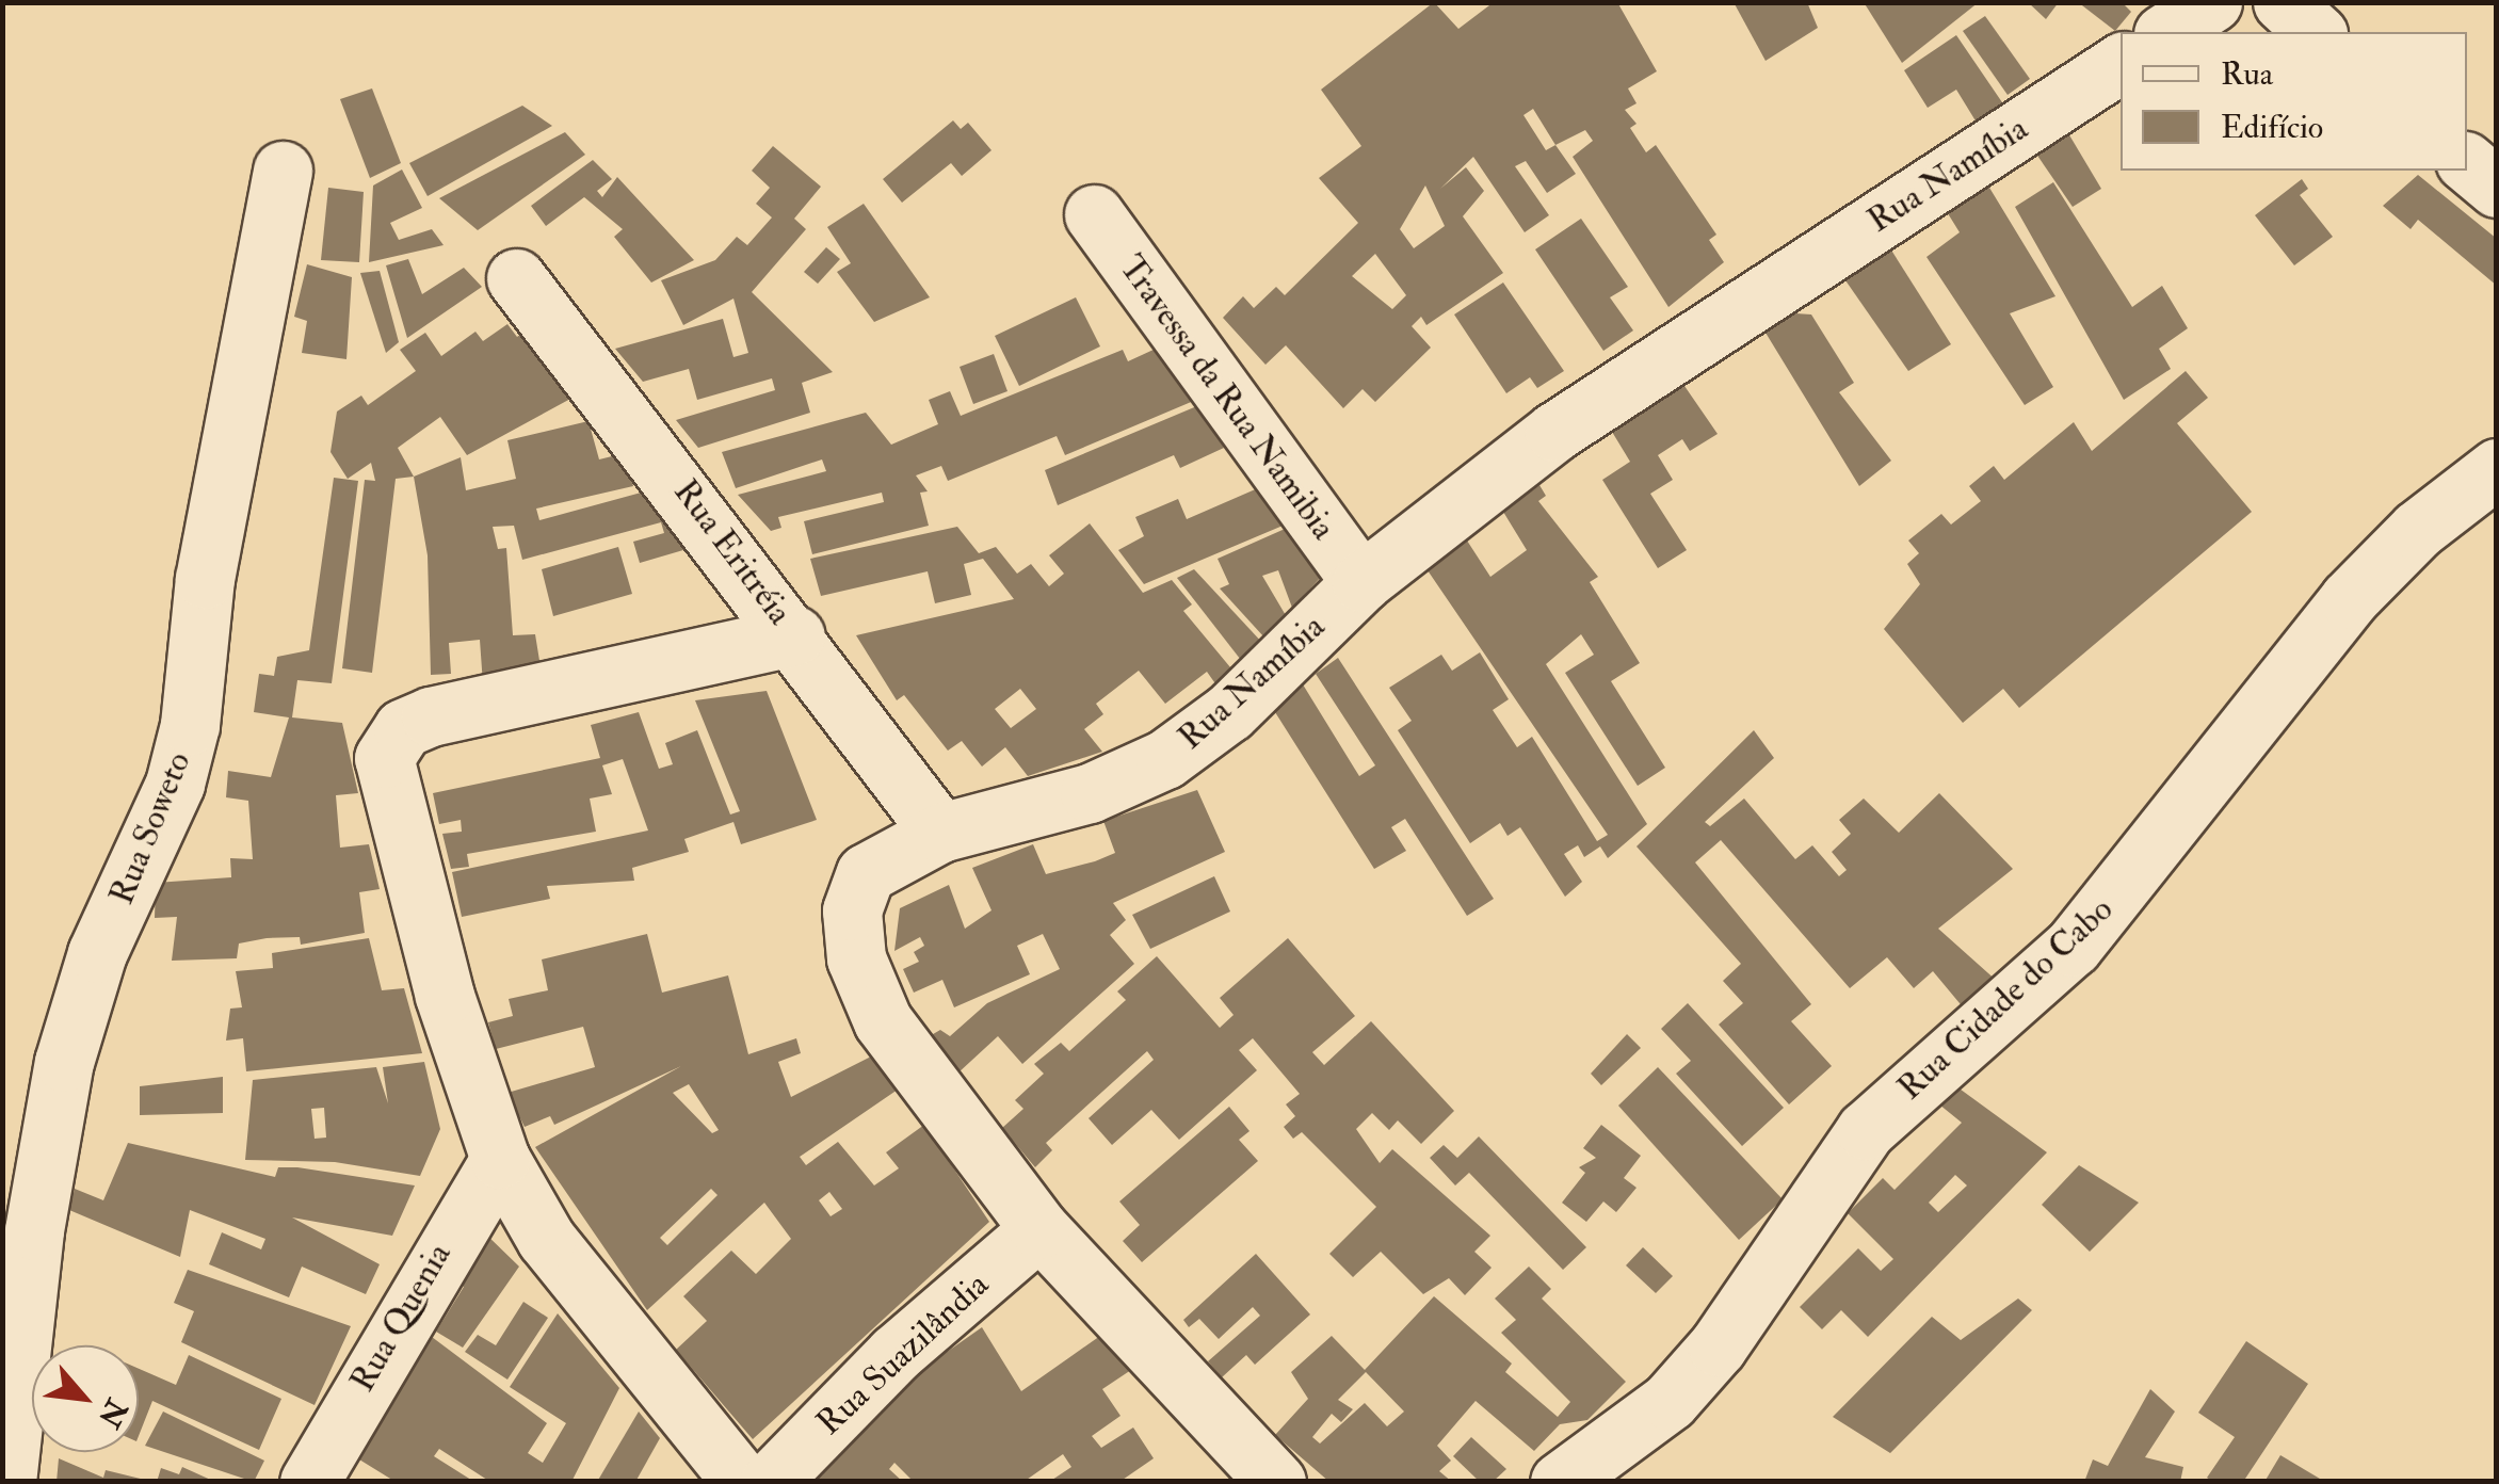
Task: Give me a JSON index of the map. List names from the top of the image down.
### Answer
{
  "streets": {
    "street": [
      "Rua Namíbia",
      "Travessa da Rua Namibia",
      "Rua Eritréia",
      "Rua Soweto",
      "Rua Cidade do Cabo",
      "Rua Quenia",
      "Rua Suazilândia"
    ]
  },
  "crossings": [
    ["Rua Namíbia", "Travessa da Rua Namibia"],
    ["Rua Namíbia", "Rua Eritréia"],
    ["Rua Namíbia", "Rua Suazilândia"]
  ],
  "legend": ["Rua", "Edifício"],
  "north": "bottom right"
}
